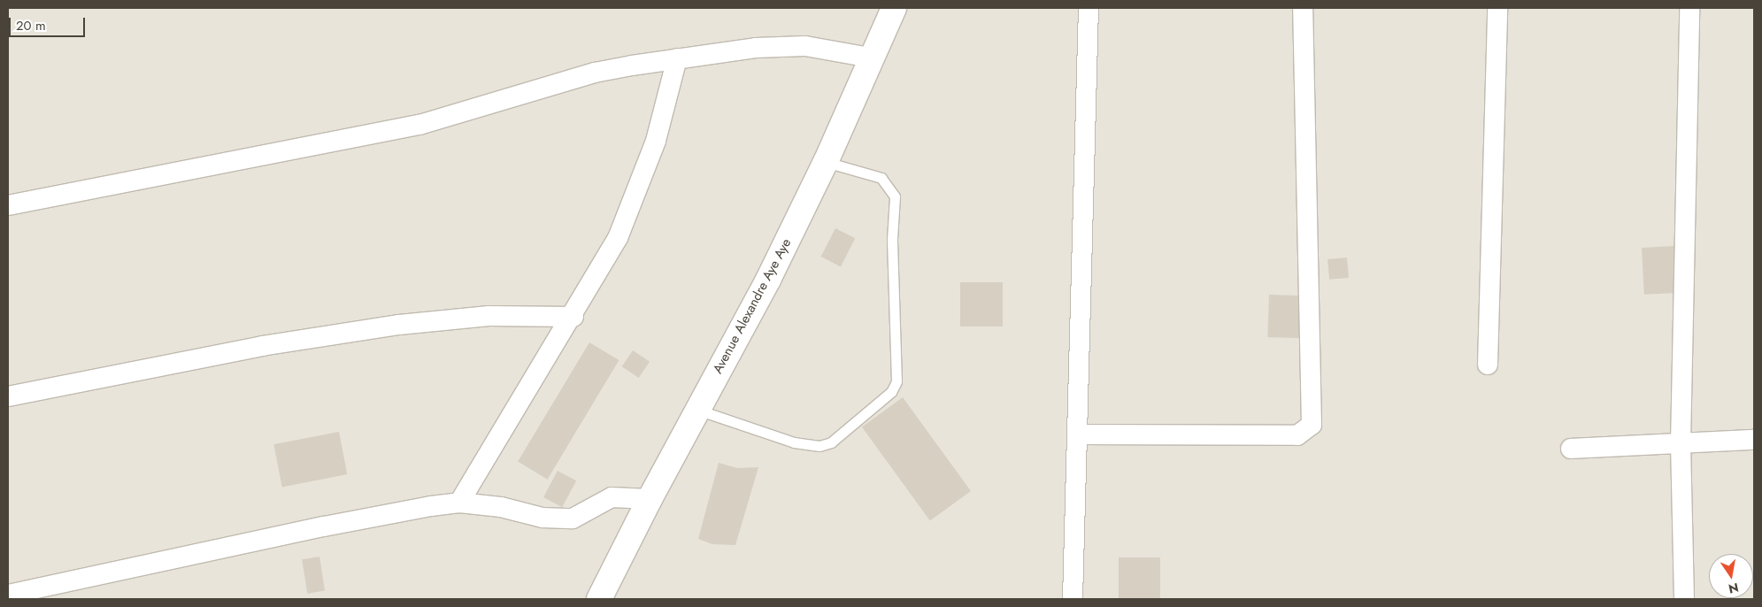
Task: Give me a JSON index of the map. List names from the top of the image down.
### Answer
{
  "streets": {
    "street": ["Avenue Alexandre Aye Aye"]
  },
  "scale_bar": "20 m",
  "north": "bottom"
}
